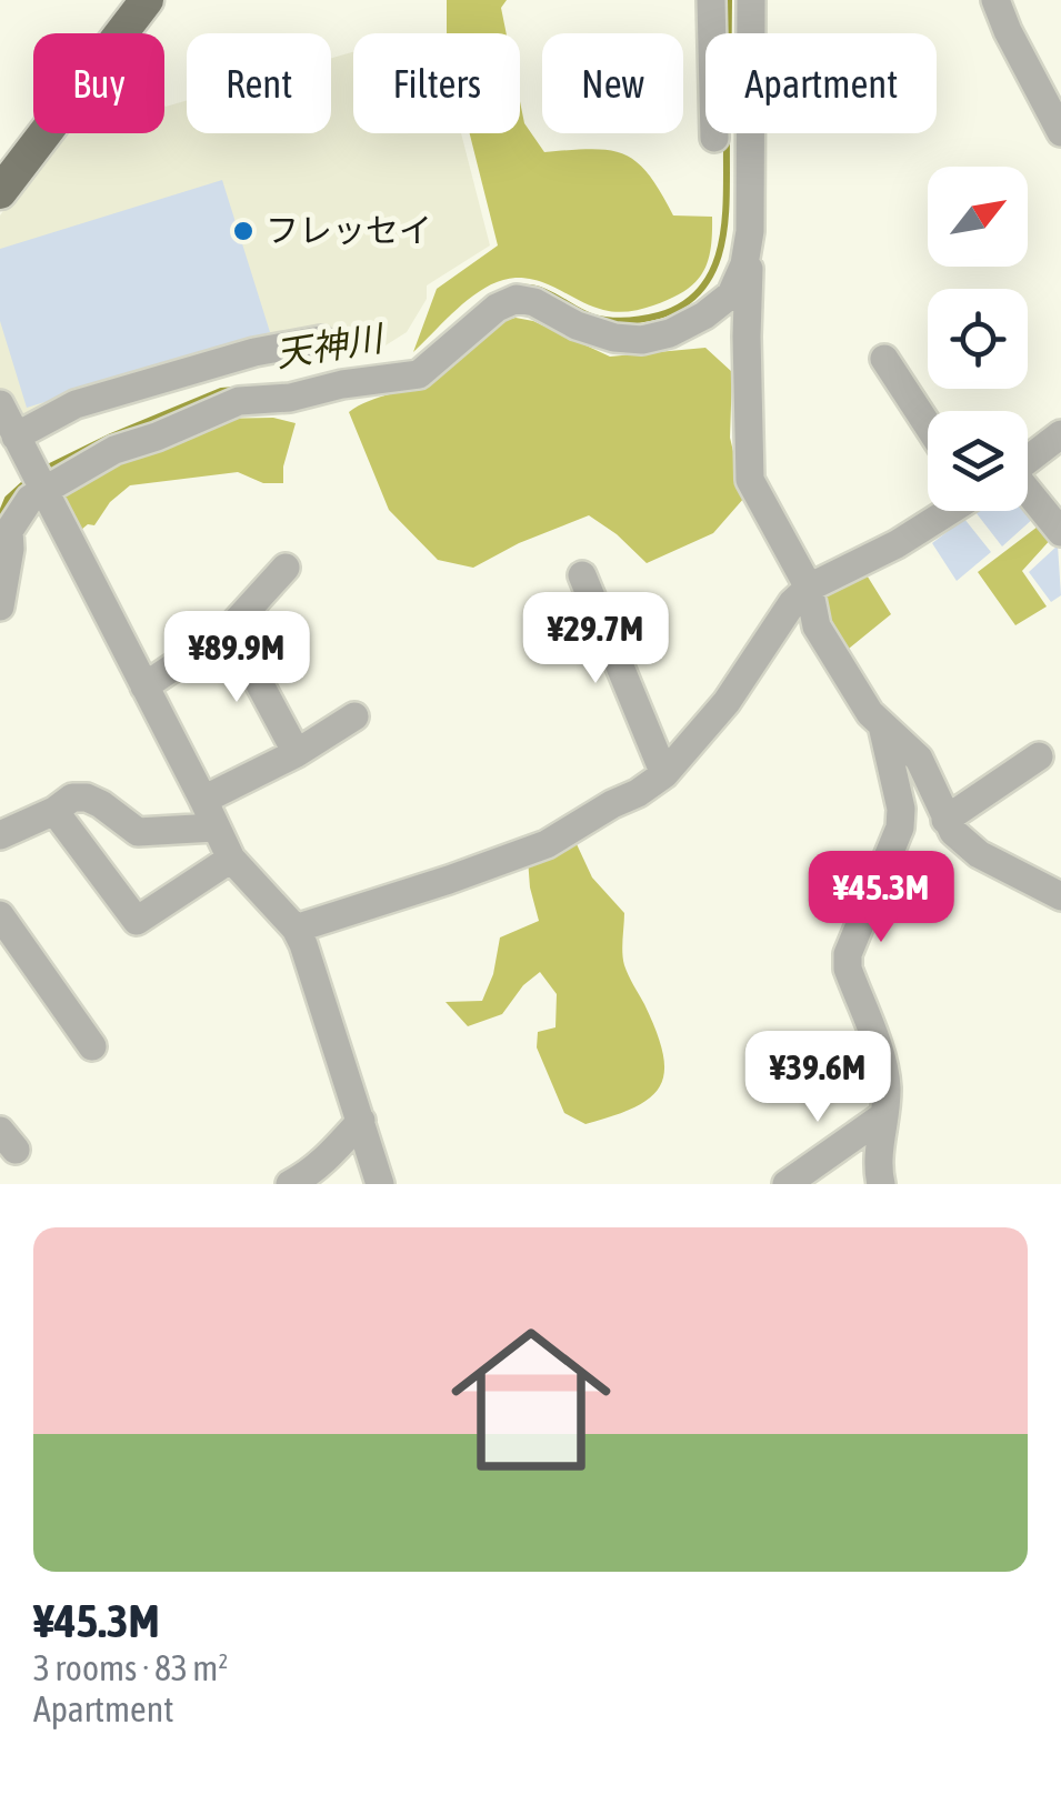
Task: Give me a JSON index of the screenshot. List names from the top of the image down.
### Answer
{
  "water": ["天神川"],
  "places": ["フレッセイ"],
  "north": "top right",
  "page": {
    "chip": [
      "Buy",
      "Rent",
      "Filters",
      "New",
      "Apartment"
    ],
    "price": [
      "¥29.7M",
      "¥89.9M",
      "¥45.3M",
      "¥39.6M"
    ],
    "list": [
      {
        "name": "¥45.3M",
        "note": "3 rooms · 83 m² · Apartment"
      }
    ]
  }
}
